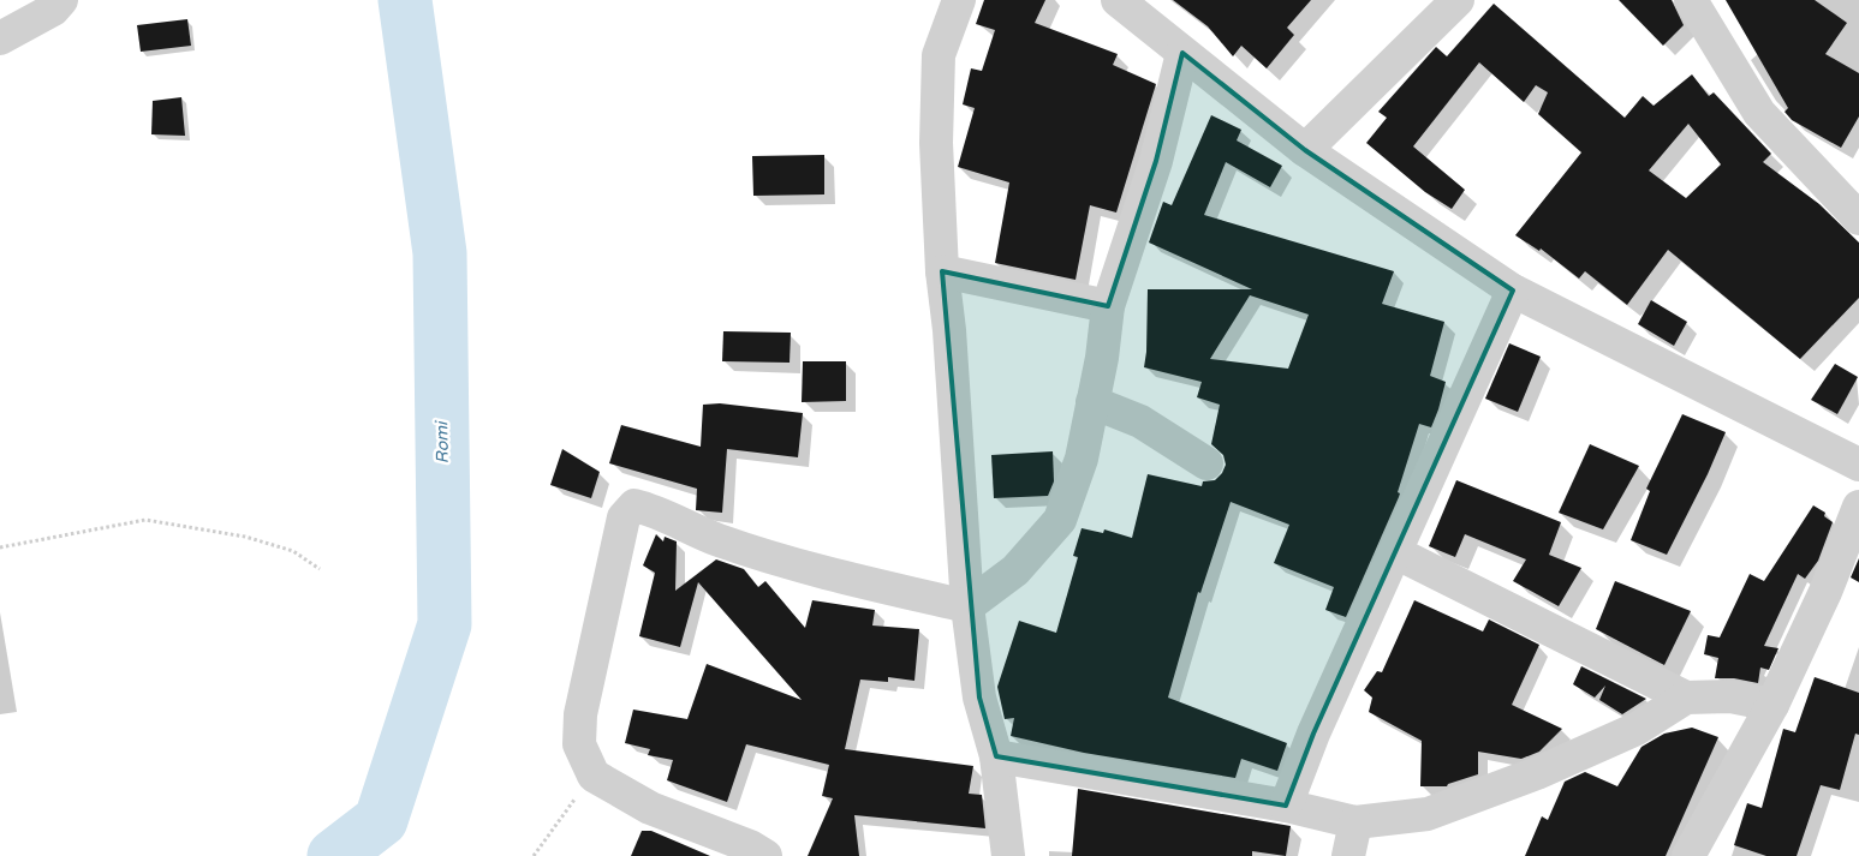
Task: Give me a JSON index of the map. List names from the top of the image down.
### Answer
{
  "water": ["Romi"]
}
